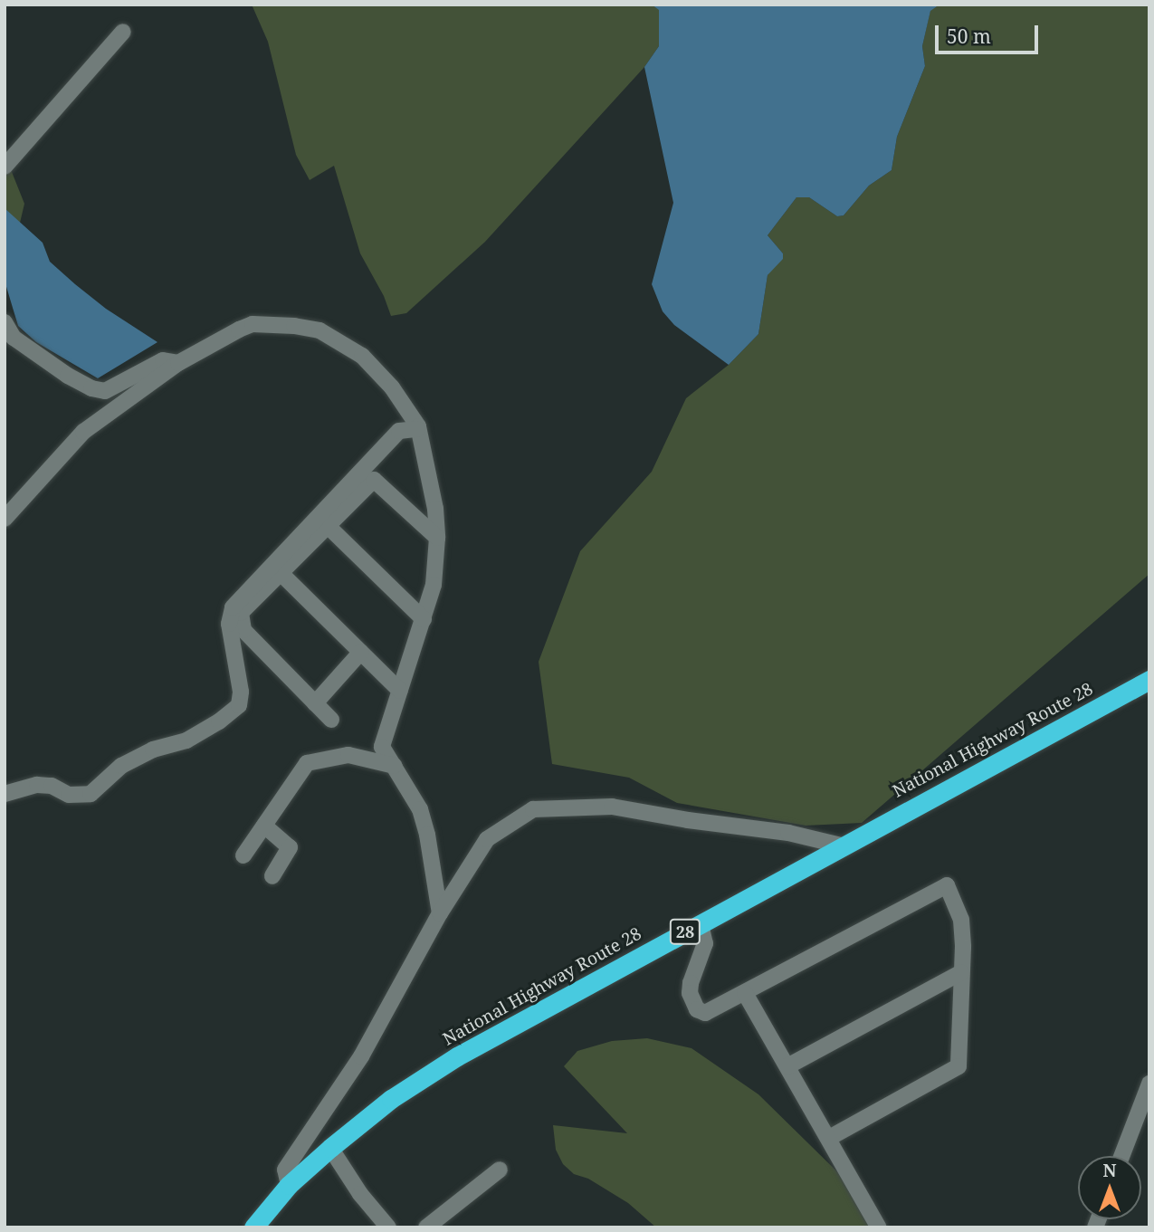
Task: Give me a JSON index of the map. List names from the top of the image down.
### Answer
{
  "streets": {
    "highway": ["National Highway Route 28", "28"]
  },
  "scale_bar": "50 m",
  "north": "top"
}
